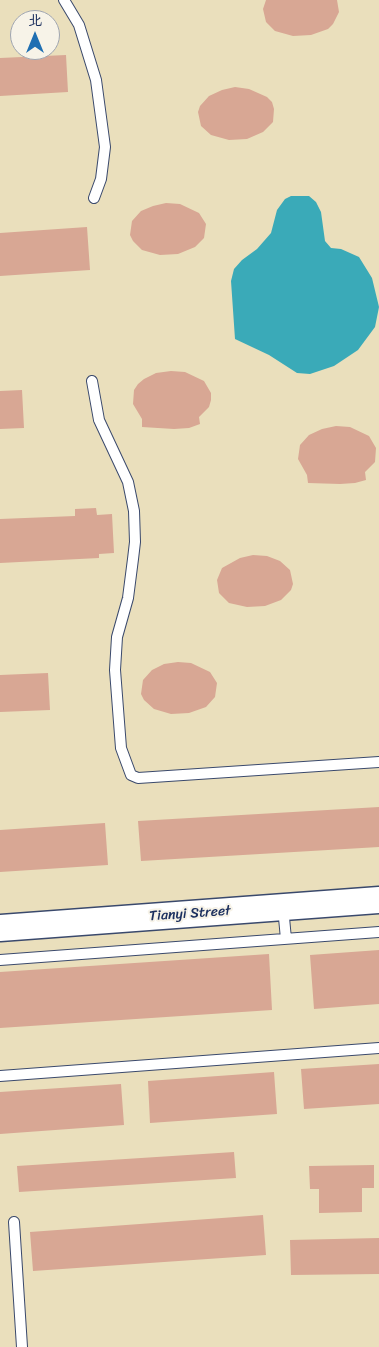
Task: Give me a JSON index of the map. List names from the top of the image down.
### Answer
{
  "streets": {
    "street": ["Tianyi Street"]
  },
  "north": "top"
}
